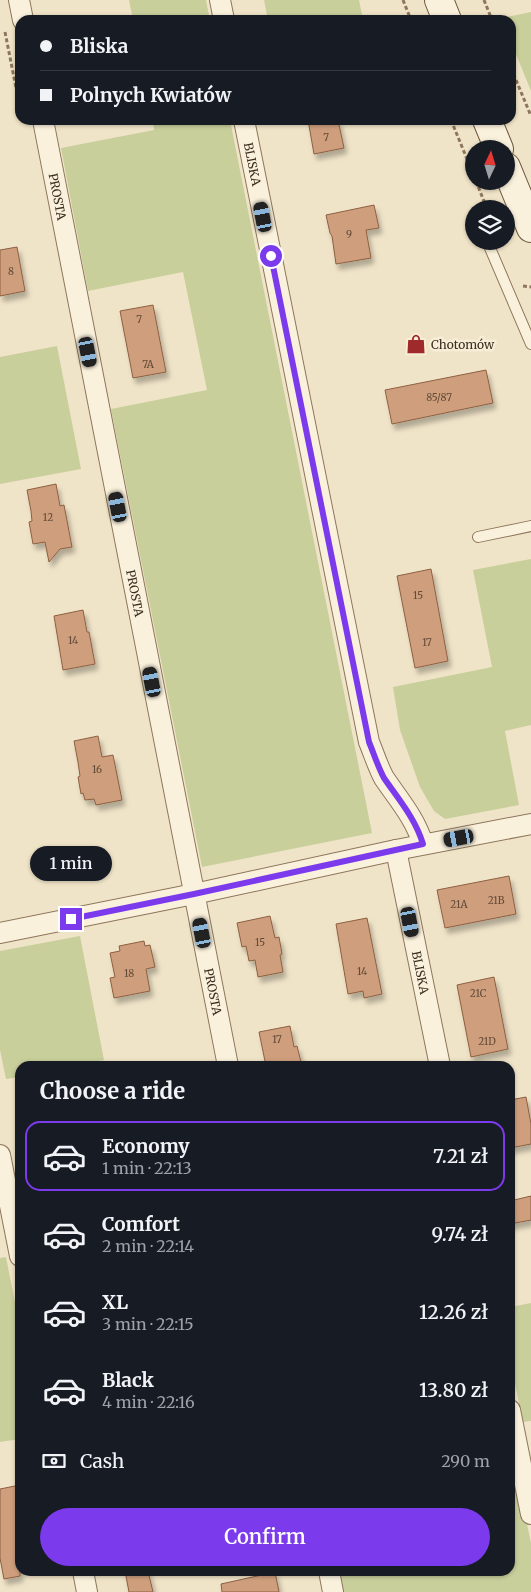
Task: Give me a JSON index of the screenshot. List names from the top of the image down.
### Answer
{
  "streets": {
    "street": ["BLISKA", "PROSTA"]
  },
  "places": {
    "shop": ["Chotomów"]
  },
  "house_numbers": [
    "7",
    "9",
    "8",
    "7",
    "7A",
    "85/87",
    "12",
    "15",
    "14",
    "17",
    "16",
    "21B",
    "21A",
    "15",
    "14",
    "18",
    "21C",
    "17",
    "21D"
  ],
  "north": "top",
  "page": {
    "banner": ["Bliska", "Polnych Kwiatów"],
    "bubble": "1 min",
    "heading": "Choose a ride",
    "list": [
      {
        "name": "Economy",
        "note": "1 min · 22:13",
        "value": "7.21 zł"
      },
      {
        "name": "Comfort",
        "note": "2 min · 22:14",
        "value": "9.74 zł"
      },
      {
        "name": "XL",
        "note": "3 min · 22:15",
        "value": "12.26 zł"
      },
      {
        "name": "Black",
        "note": "4 min · 22:16",
        "value": "13.80 zł"
      }
    ],
    "pay": ["Cash", "290 m"],
    "buttons": "Confirm"
  }
}
